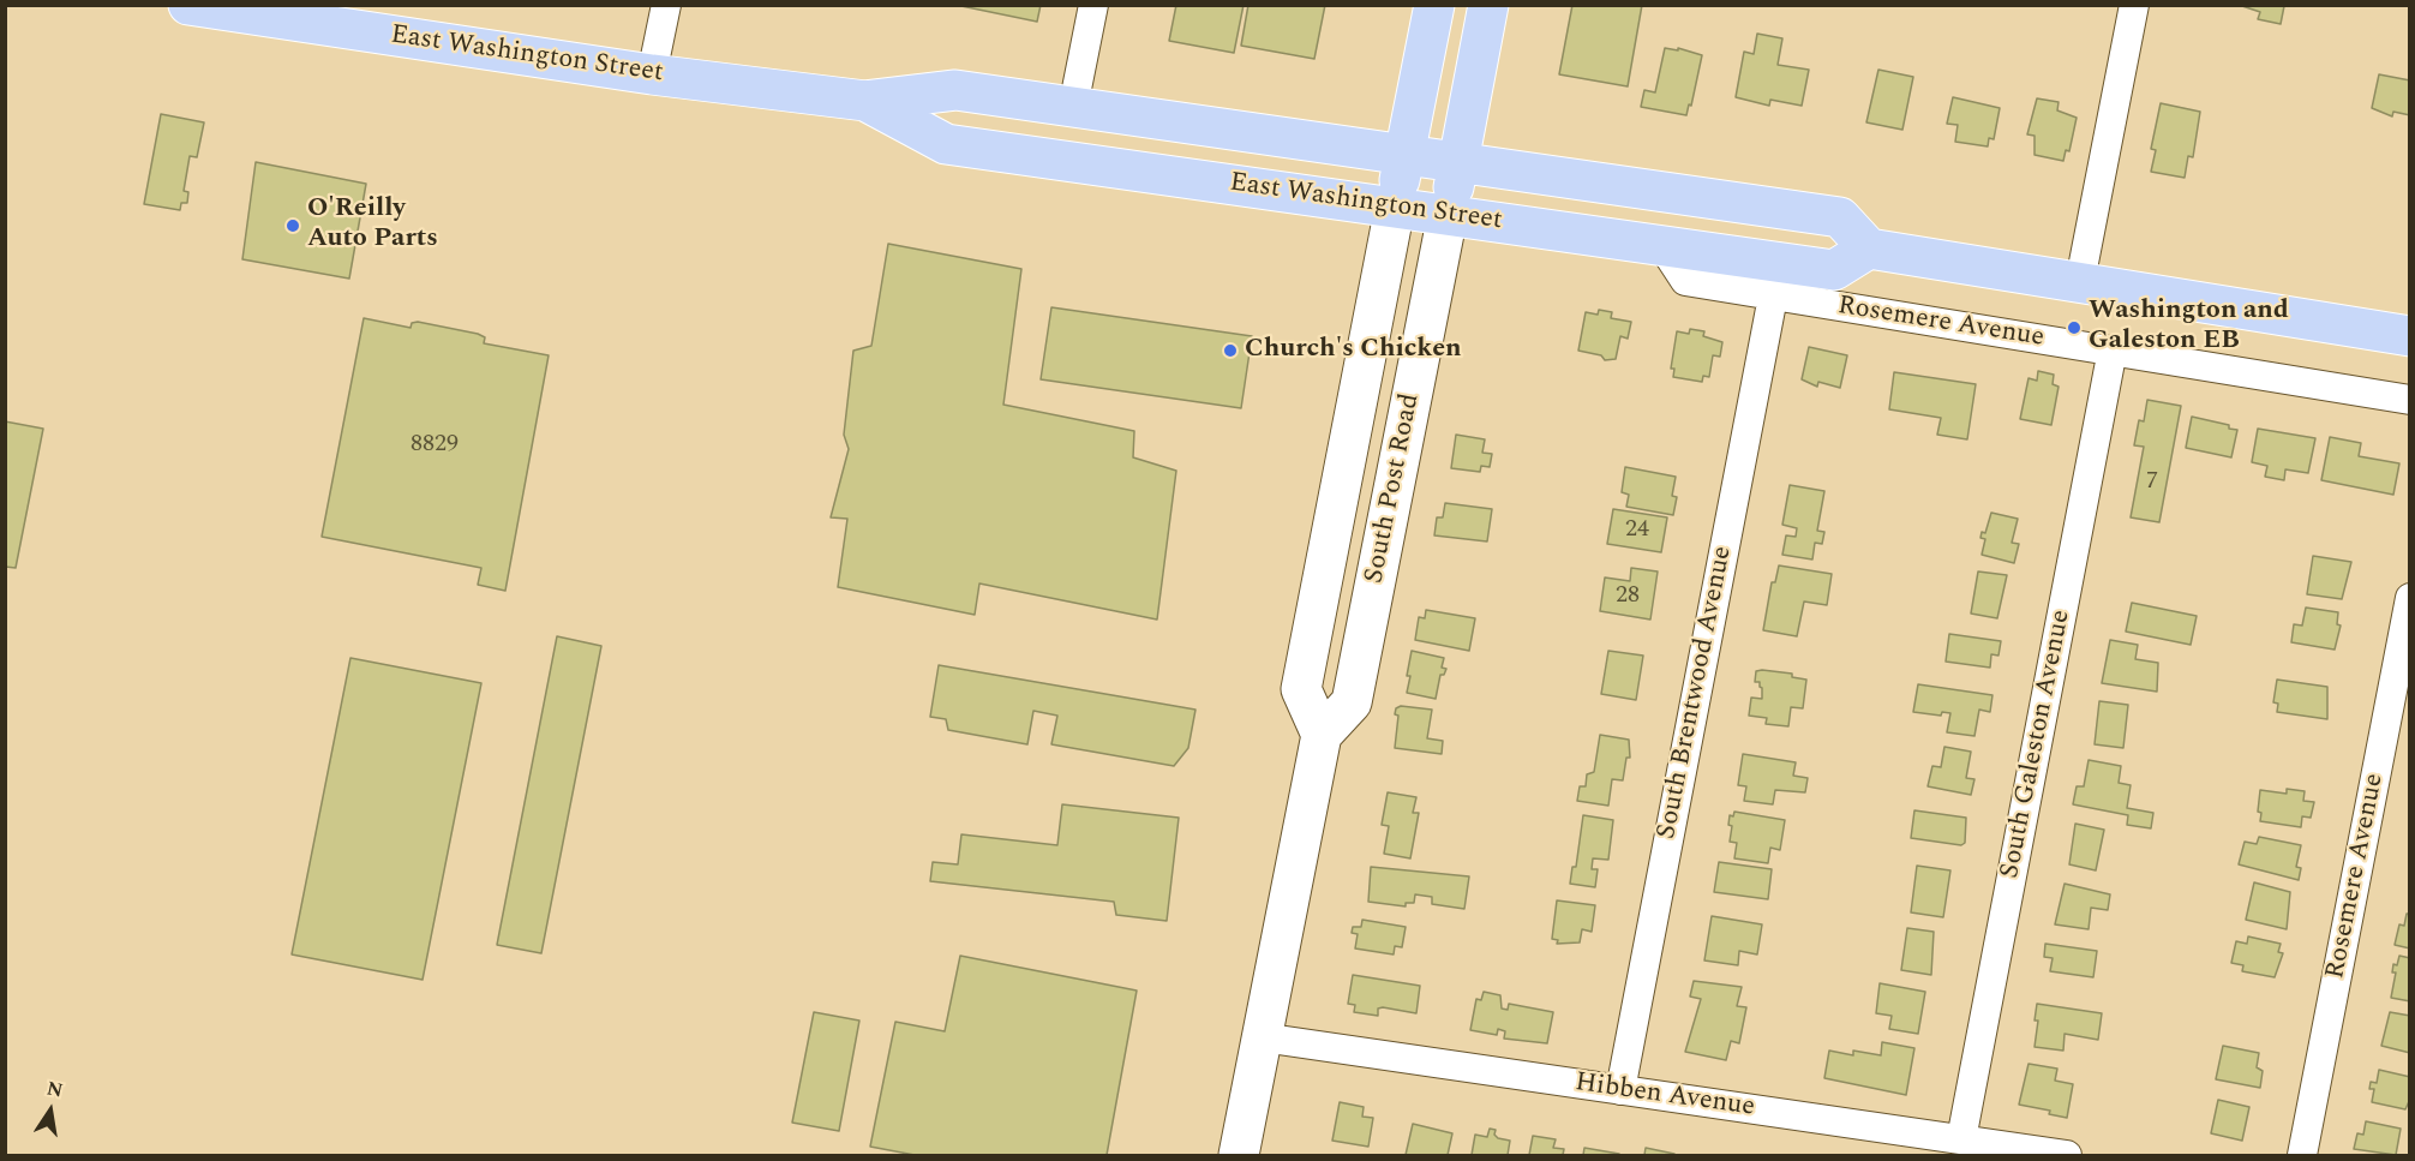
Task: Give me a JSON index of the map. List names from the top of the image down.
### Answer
{
  "streets": {
    "main road": ["East Washington Street", "South Post Road"],
    "street": [
      "Rosemere Avenue",
      "South Brentwood Avenue",
      "South Galeston Avenue",
      "Hibben Avenue"
    ]
  },
  "crossings": [
    ["East Washington Street", "Rosemere Avenue"],
    ["East Washington Street", "South Post Road"],
    ["Rosemere Avenue", "South Brentwood Avenue"],
    ["Rosemere Avenue", "South Galeston Avenue"],
    ["South Brentwood Avenue", "Hibben Avenue"],
    ["South Galeston Avenue", "Hibben Avenue"]
  ],
  "places": ["O'Reilly Auto Parts", "Washington and Galeston EB", "Church's Chicken"],
  "house_numbers": [
    "8829",
    "7",
    "24",
    "28"
  ],
  "north": "top"
}
